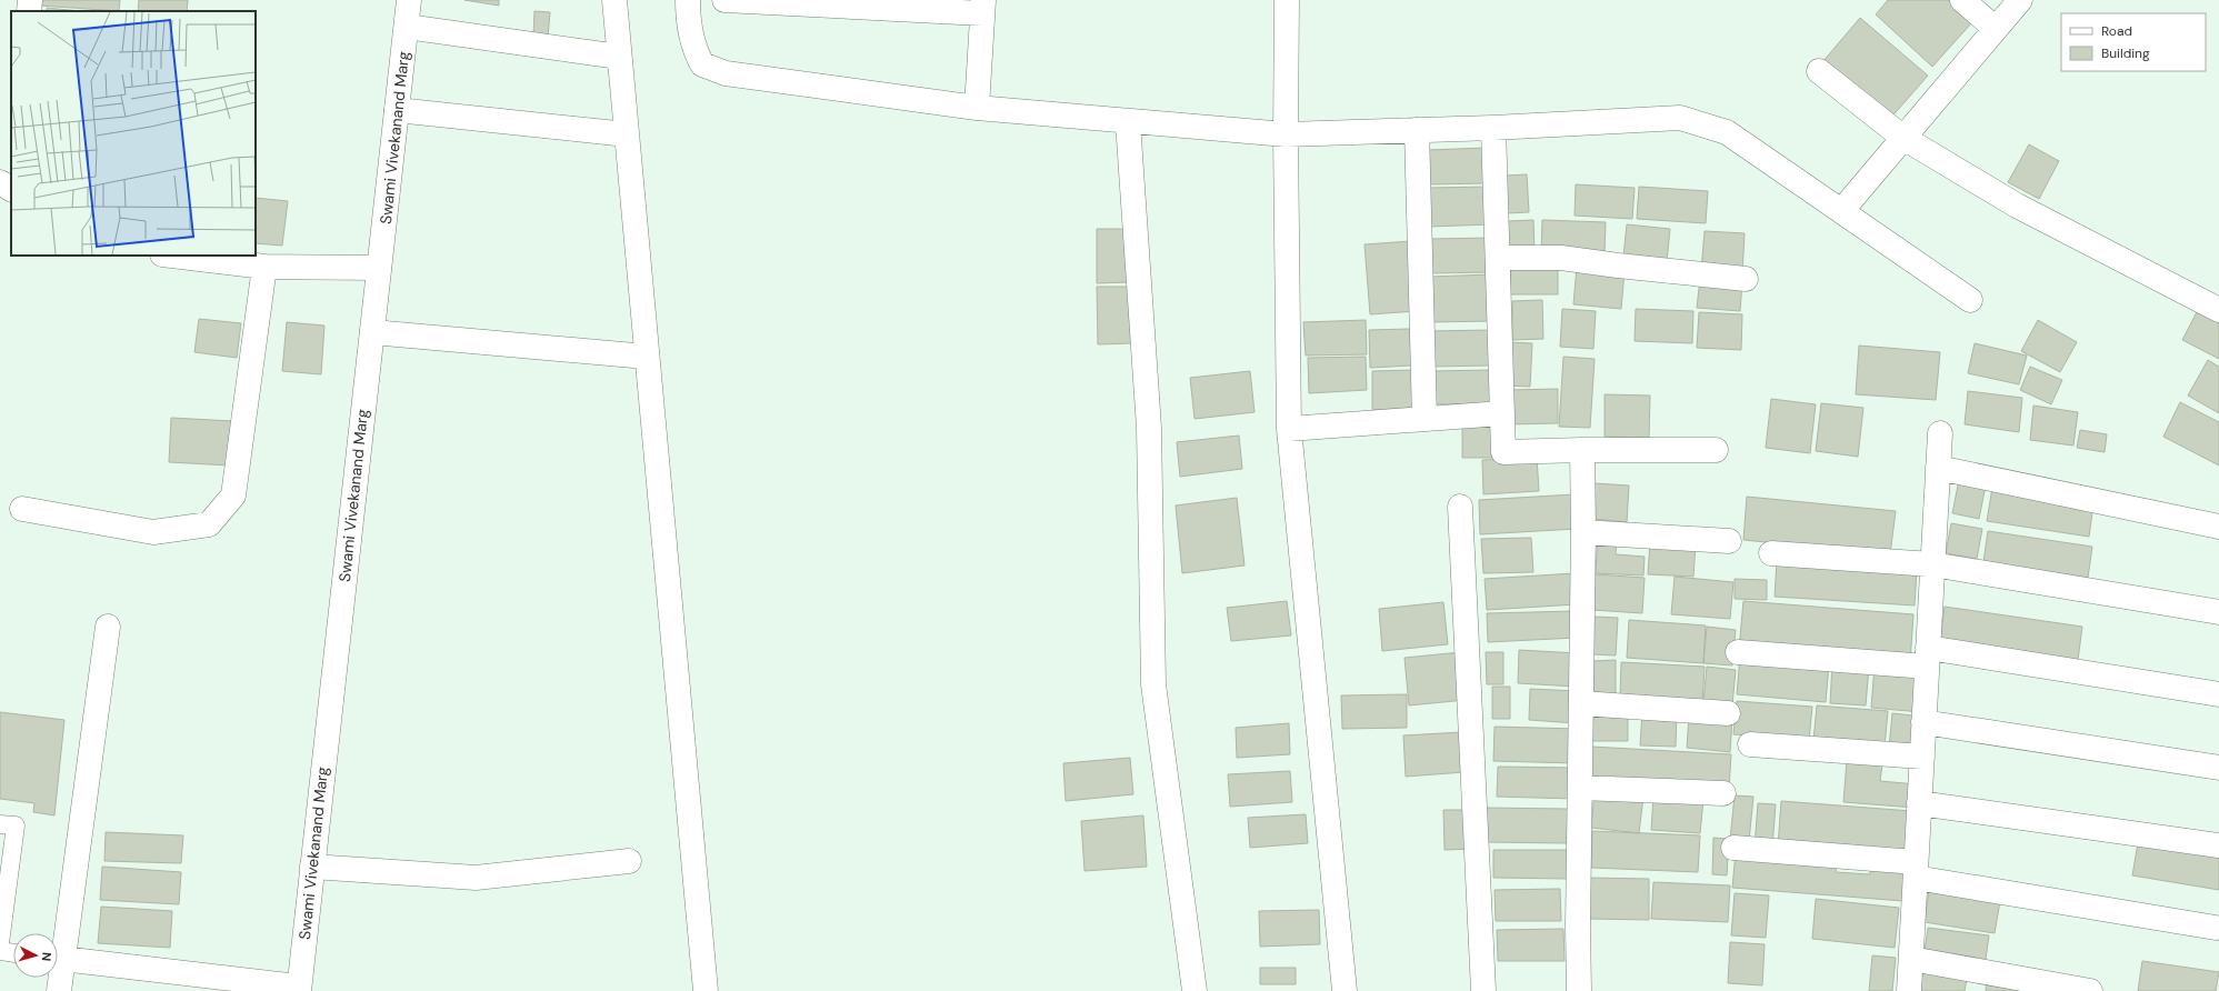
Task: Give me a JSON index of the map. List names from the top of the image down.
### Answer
{
  "streets": {
    "street": ["Swami Vivekanand Marg"]
  },
  "legend": ["Road", "Building"],
  "north": "right"
}
